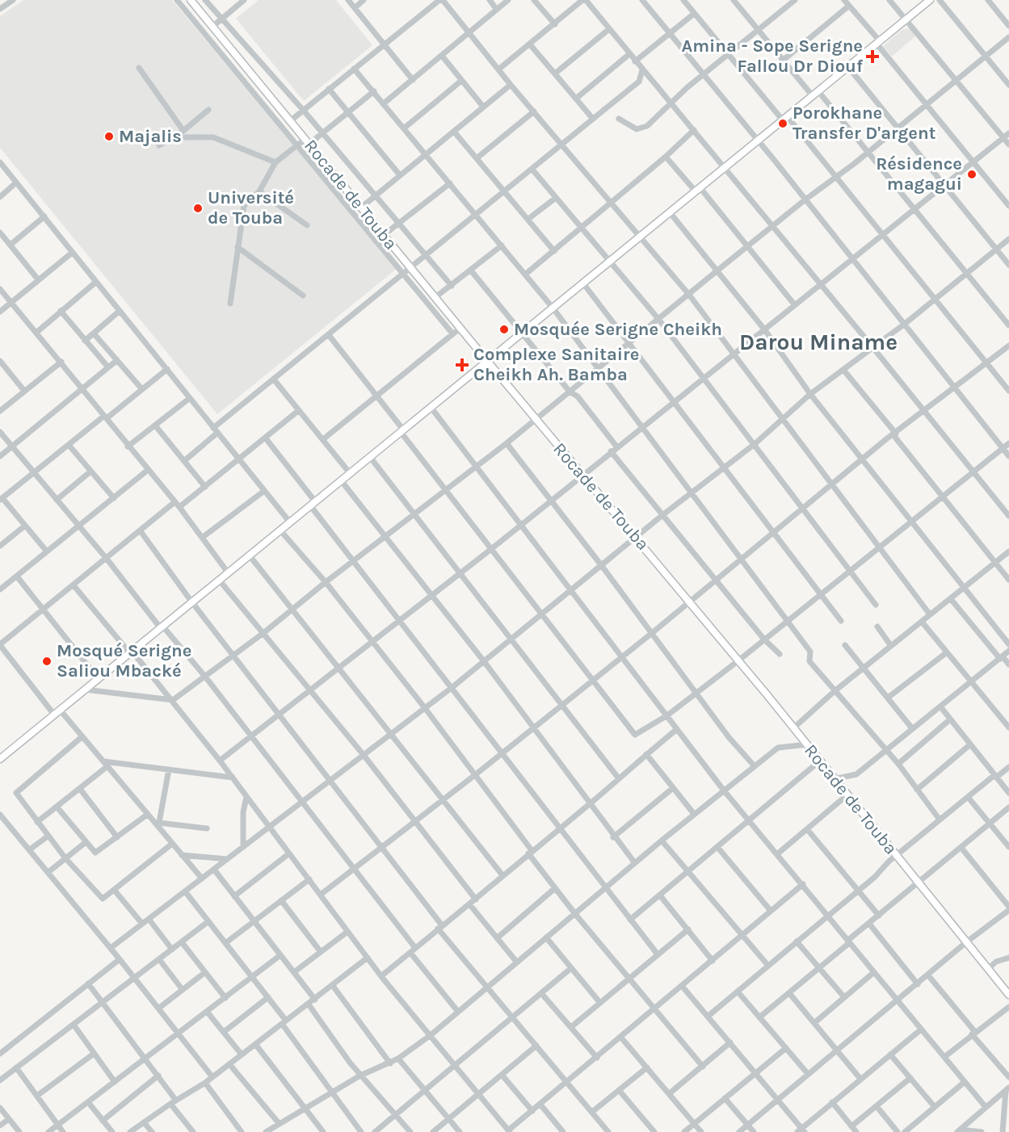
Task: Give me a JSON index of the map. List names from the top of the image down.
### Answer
{
  "streets": {
    "main road": ["Rocade de Touba"]
  },
  "districts": ["Darou Miname"],
  "places": {
    "health": ["Amina - Sope Serigne Fallou Dr Diouf", "Complexe Sanitaire Cheikh Ah. Bamba"],
    "other": [
      "Porokhane Transfer D'argent",
      "Majalis",
      "Résidence magagui",
      "Université de Touba",
      "Mosquée Serigne Cheikh",
      "Mosqué Serigne Saliou Mbacké"
    ]
  }
}
